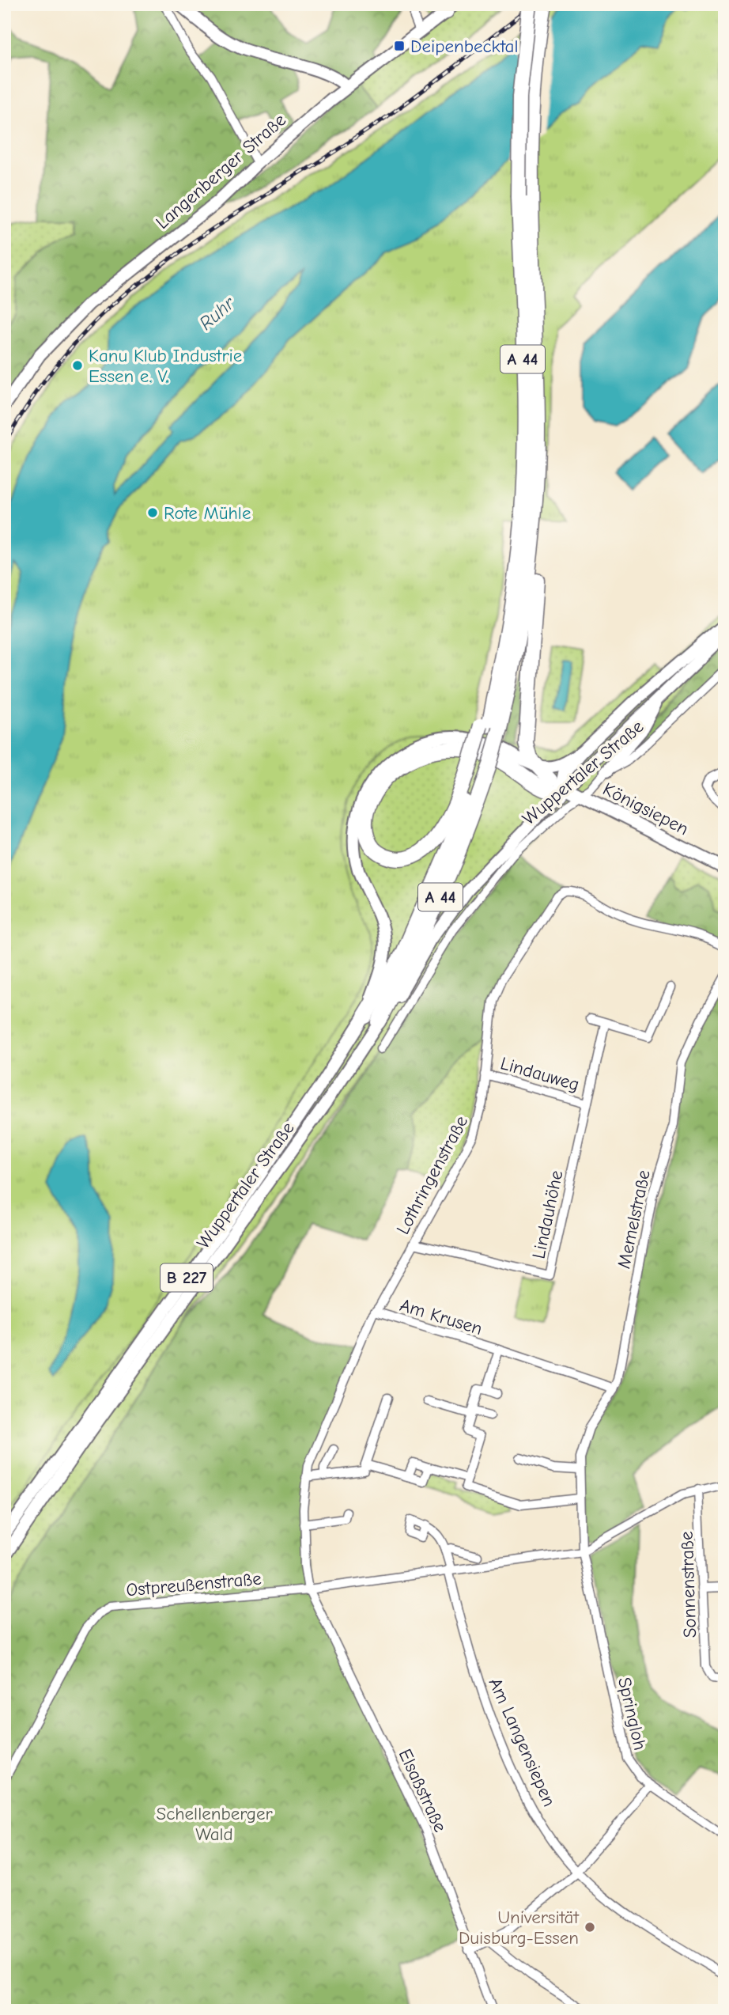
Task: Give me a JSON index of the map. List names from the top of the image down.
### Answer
{
  "streets": {
    "highway": ["A 44"],
    "main road": [
      "Langenberger Straße",
      "Wuppertaler Straße",
      "Königsiepen",
      "B 227"
    ],
    "street": [
      "Lindauweg",
      "Lothringenstraße",
      "Lindauhöhe",
      "Memelstraße",
      "Am Krusen",
      "Ostpreußenstraße",
      "Sonnenstraße",
      "Springloh",
      "Am Langensiepen",
      "Elsaßstraße"
    ]
  },
  "crossings": [
    ["A 44", "Wuppertaler Straße"],
    ["Wuppertaler Straße", "Königsiepen"],
    ["Lindauweg", "Lothringenstraße"],
    ["Lindauweg", "Lindauhöhe"],
    ["Lothringenstraße", "Lindauhöhe"],
    ["Lothringenstraße", "Am Krusen"],
    ["Lothringenstraße", "Ostpreußenstraße"],
    ["Lothringenstraße", "Elsaßstraße"],
    ["Memelstraße", "Am Krusen"],
    ["Memelstraße", "Ostpreußenstraße"],
    ["Memelstraße", "Springloh"],
    ["Ostpreußenstraße", "Sonnenstraße"],
    ["Ostpreußenstraße", "Springloh"],
    ["Ostpreußenstraße", "Am Langensiepen"],
    ["Ostpreußenstraße", "Elsaßstraße"]
  ],
  "water": ["Ruhr"],
  "parks": ["Schellenberger Wald"],
  "places": {
    "transit": ["Deipenbecktal"],
    "other": ["Kanu Klub Industrie Essen e. V.", "Rote Mühle", "Universität Duisburg-Essen"]
  }
}
